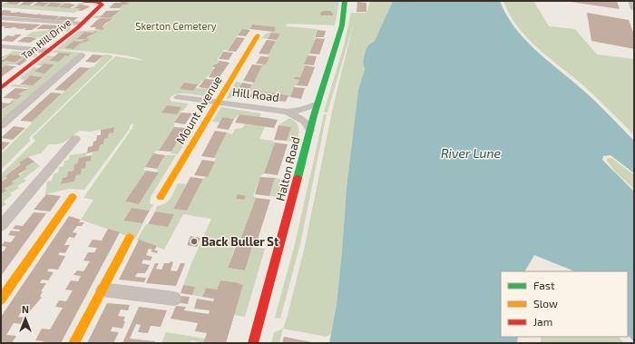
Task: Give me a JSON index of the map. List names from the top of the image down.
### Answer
{
  "streets": {
    "street": [
      "Tan Hill Drive",
      "Hill Road",
      "Mount Avenue",
      "Halton Road"
    ]
  },
  "crossings": [
    ["Hill Road", "Mount Avenue"],
    ["Hill Road", "Halton Road"]
  ],
  "water": ["River Lune"],
  "parks": ["Skerton Cemetery"],
  "places": ["Back Buller St"],
  "legend": ["Fast", "Slow", "Jam"],
  "north": "top"
}
